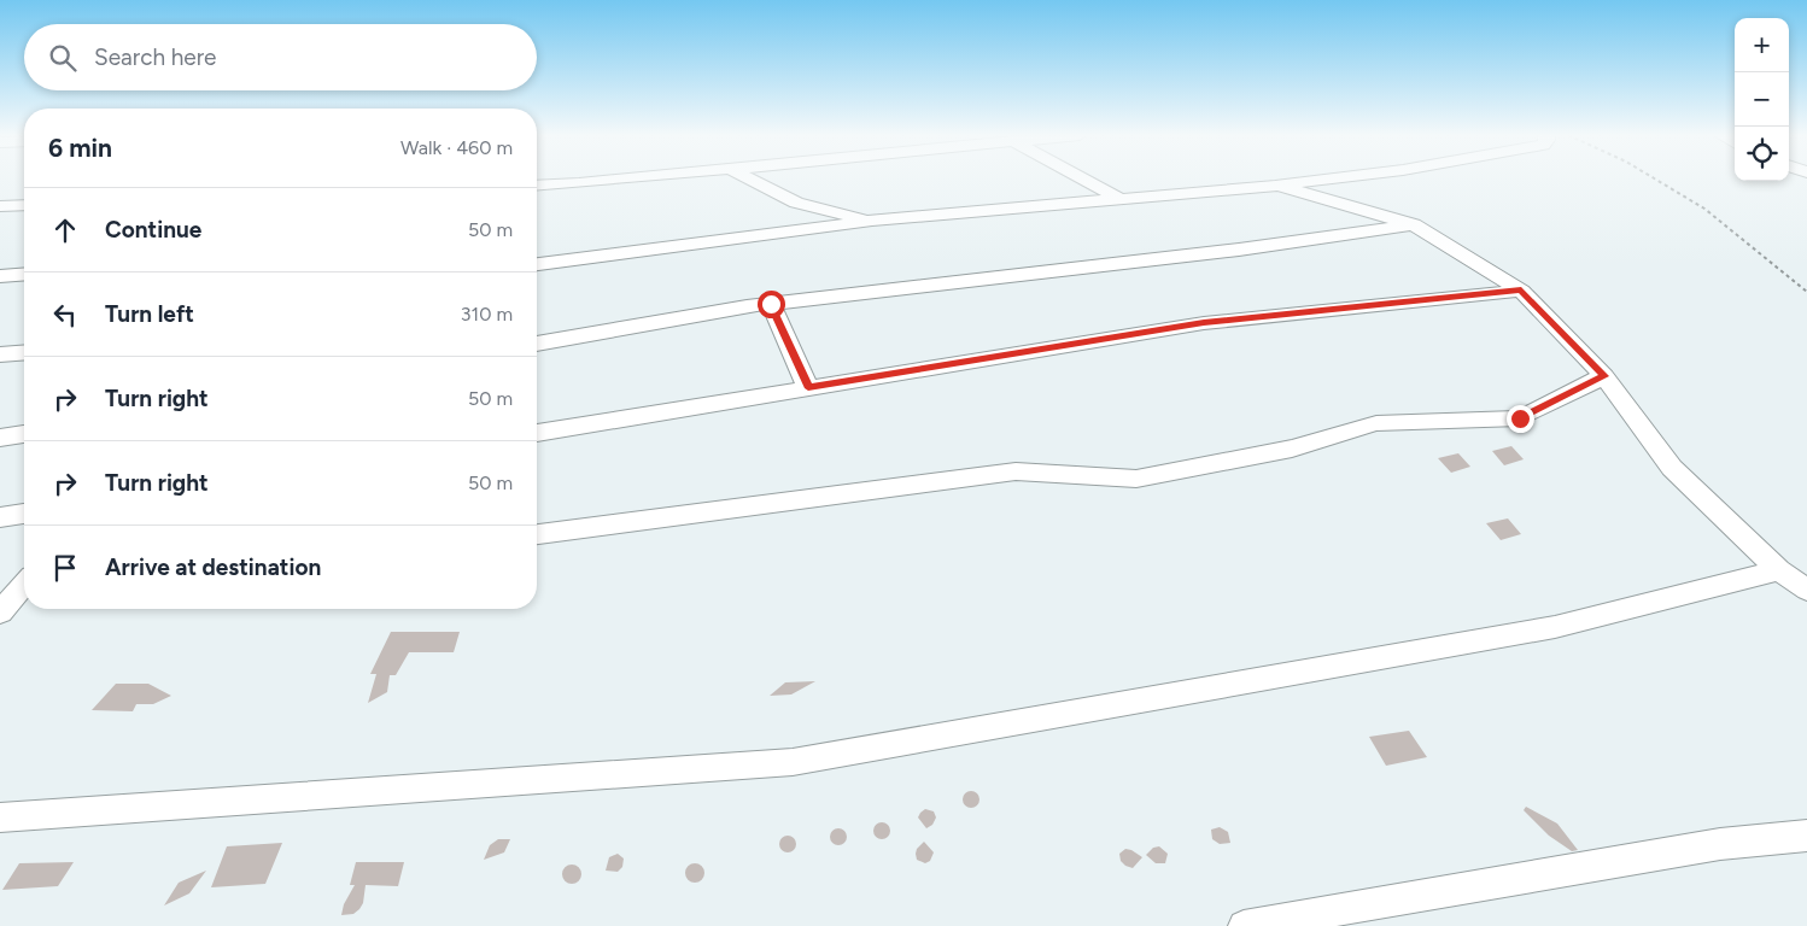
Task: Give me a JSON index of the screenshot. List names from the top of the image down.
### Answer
{
  "page": {
    "map_buttons": ["+", "−"],
    "search": "Search here",
    "heading": ["6 min", "Walk · 460 m"],
    "list": [
      ["Continue", "50 m"],
      ["Turn left", "310 m"],
      ["Turn right", "50 m"],
      ["Turn right", "50 m"],
      "Arrive at destination"
    ]
  }
}
